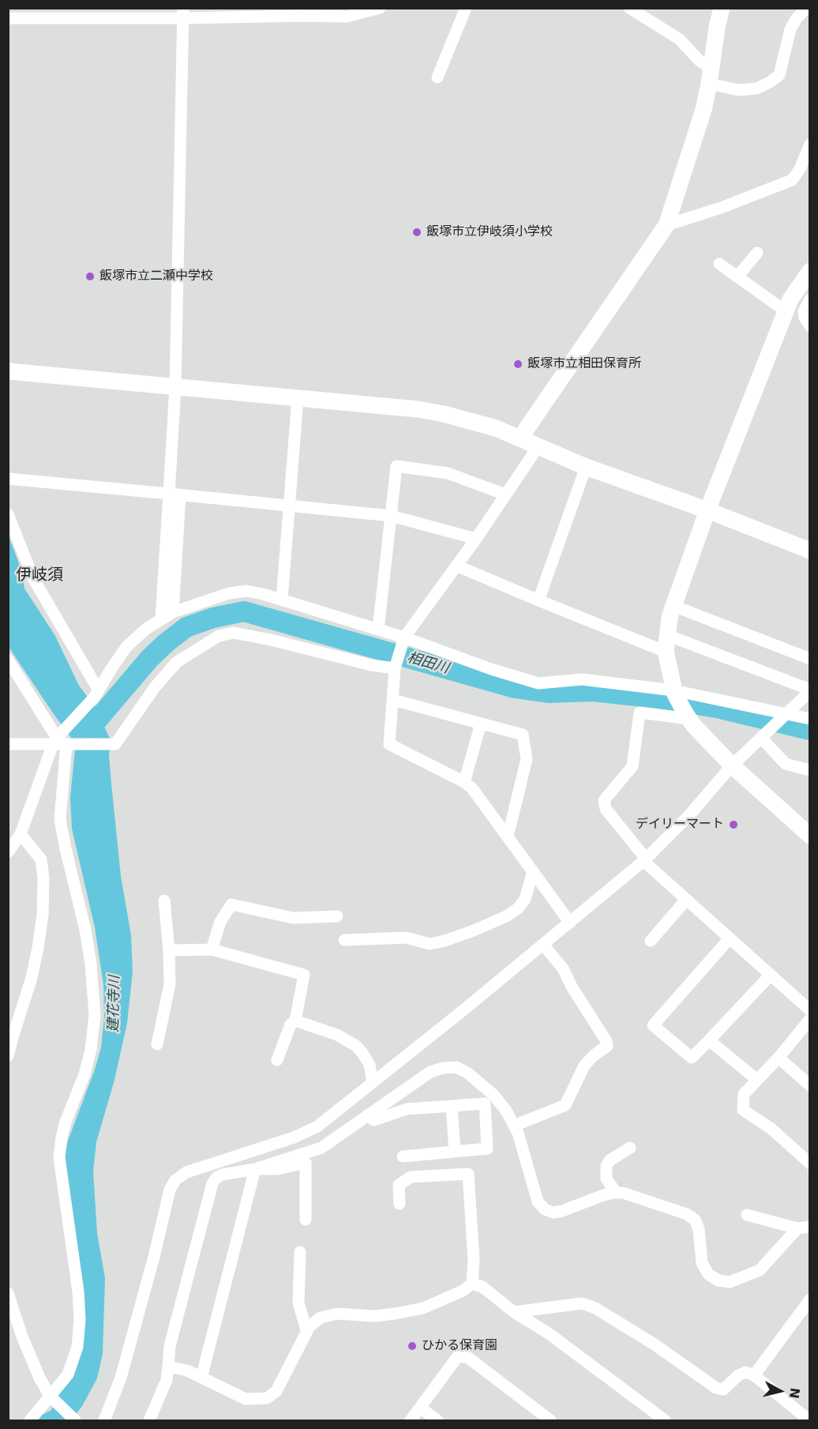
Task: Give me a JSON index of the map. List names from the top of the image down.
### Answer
{
  "districts": ["伊岐須"],
  "water": ["相田川", "建花寺川"],
  "places": [
    "飯塚市立伊岐須小学校",
    "飯塚市立二瀬中学校",
    "飯塚市立相田保育所",
    "デイリーマート",
    "ひかる保育園"
  ],
  "north": "right"
}
